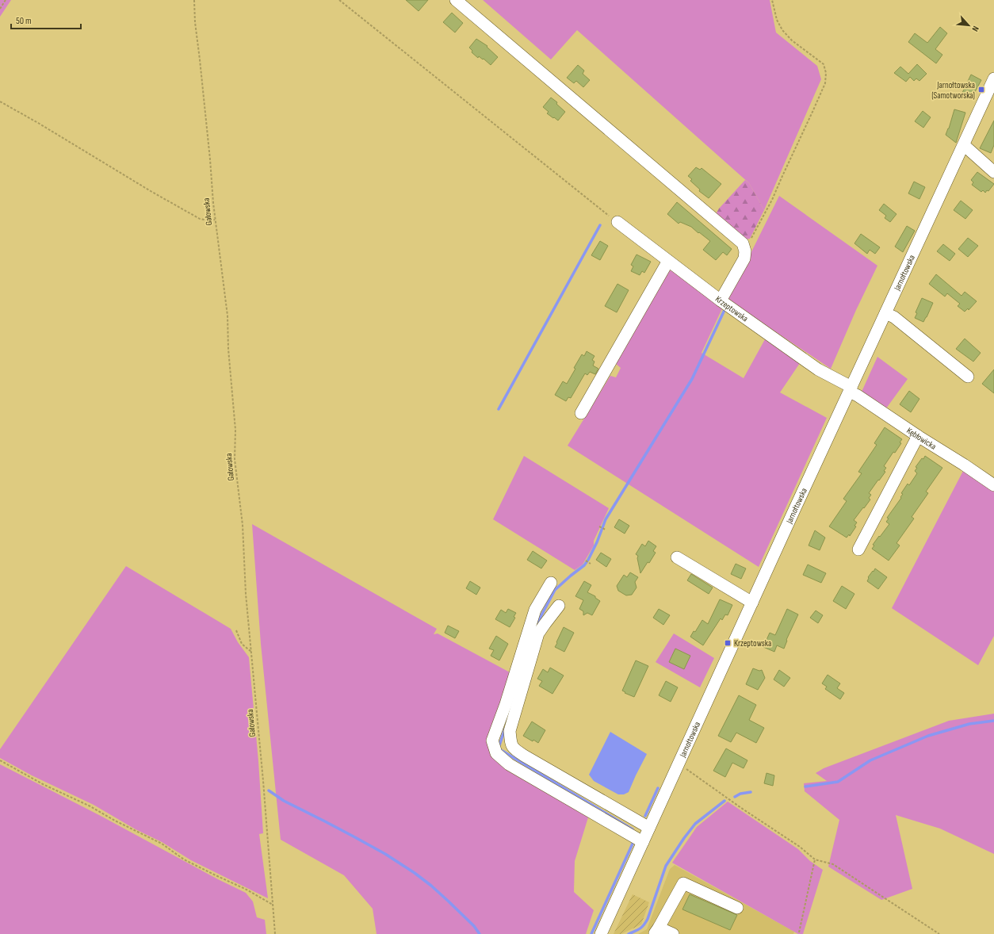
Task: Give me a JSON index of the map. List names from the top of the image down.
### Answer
{
  "streets": {
    "street": ["Jarnołtowska", "Krzeptowska", "Kębłowicka"],
    "path": ["Gałowska"]
  },
  "crossings": [
    ["Jarnołtowska", "Krzeptowska"],
    ["Jarnołtowska", "Kębłowicka"],
    ["Krzeptowska", "Kębłowicka"]
  ],
  "places": {
    "transit": ["Jarnołtowska (Samotworska)", "Krzeptowska"]
  },
  "scale_bar": "50 m",
  "north": "bottom right"
}
